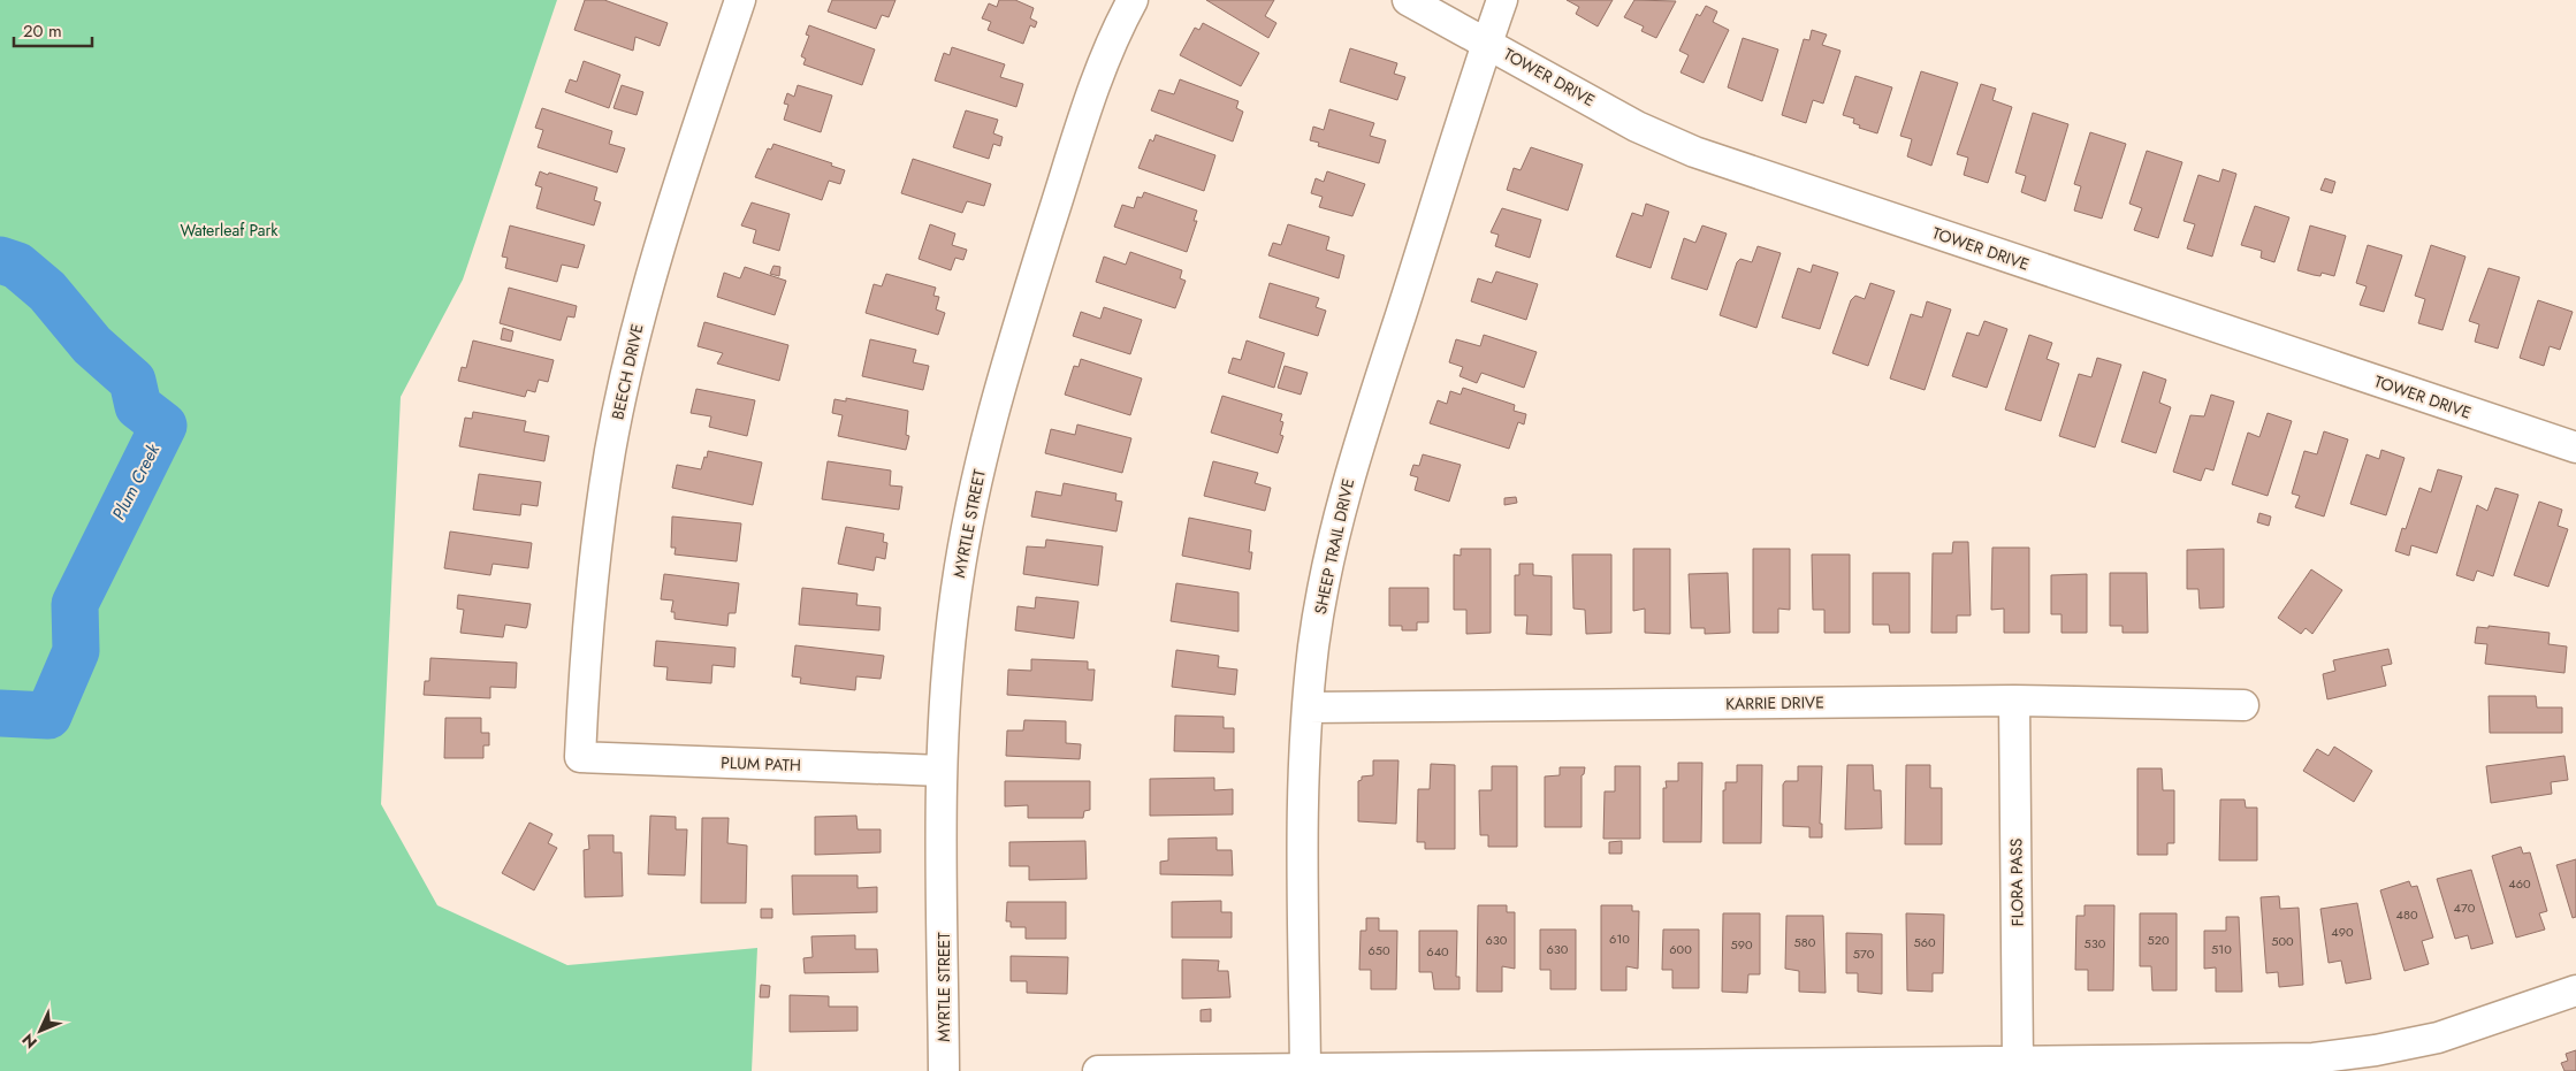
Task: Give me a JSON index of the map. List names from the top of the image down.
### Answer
{
  "streets": {
    "street": [
      "TOWER DRIVE",
      "BEECH DRIVE",
      "MYRTLE STREET",
      "SHEEP TRAIL DRIVE",
      "KARRIE DRIVE",
      "PLUM PATH",
      "FLORA PASS"
    ]
  },
  "crossings": [
    ["TOWER DRIVE", "SHEEP TRAIL DRIVE"],
    ["BEECH DRIVE", "PLUM PATH"],
    ["MYRTLE STREET", "PLUM PATH"],
    ["SHEEP TRAIL DRIVE", "KARRIE DRIVE"],
    ["KARRIE DRIVE", "FLORA PASS"]
  ],
  "water": ["Plum Creek"],
  "parks": ["Waterleaf Park"],
  "house_numbers": [
    "460",
    "470",
    "480",
    "490",
    "610",
    "630",
    "520",
    "500",
    "580",
    "560",
    "530",
    "590",
    "630",
    "600",
    "510",
    "650",
    "640",
    "570"
  ],
  "scale_bar": "20 m",
  "north": "bottom left"
}
